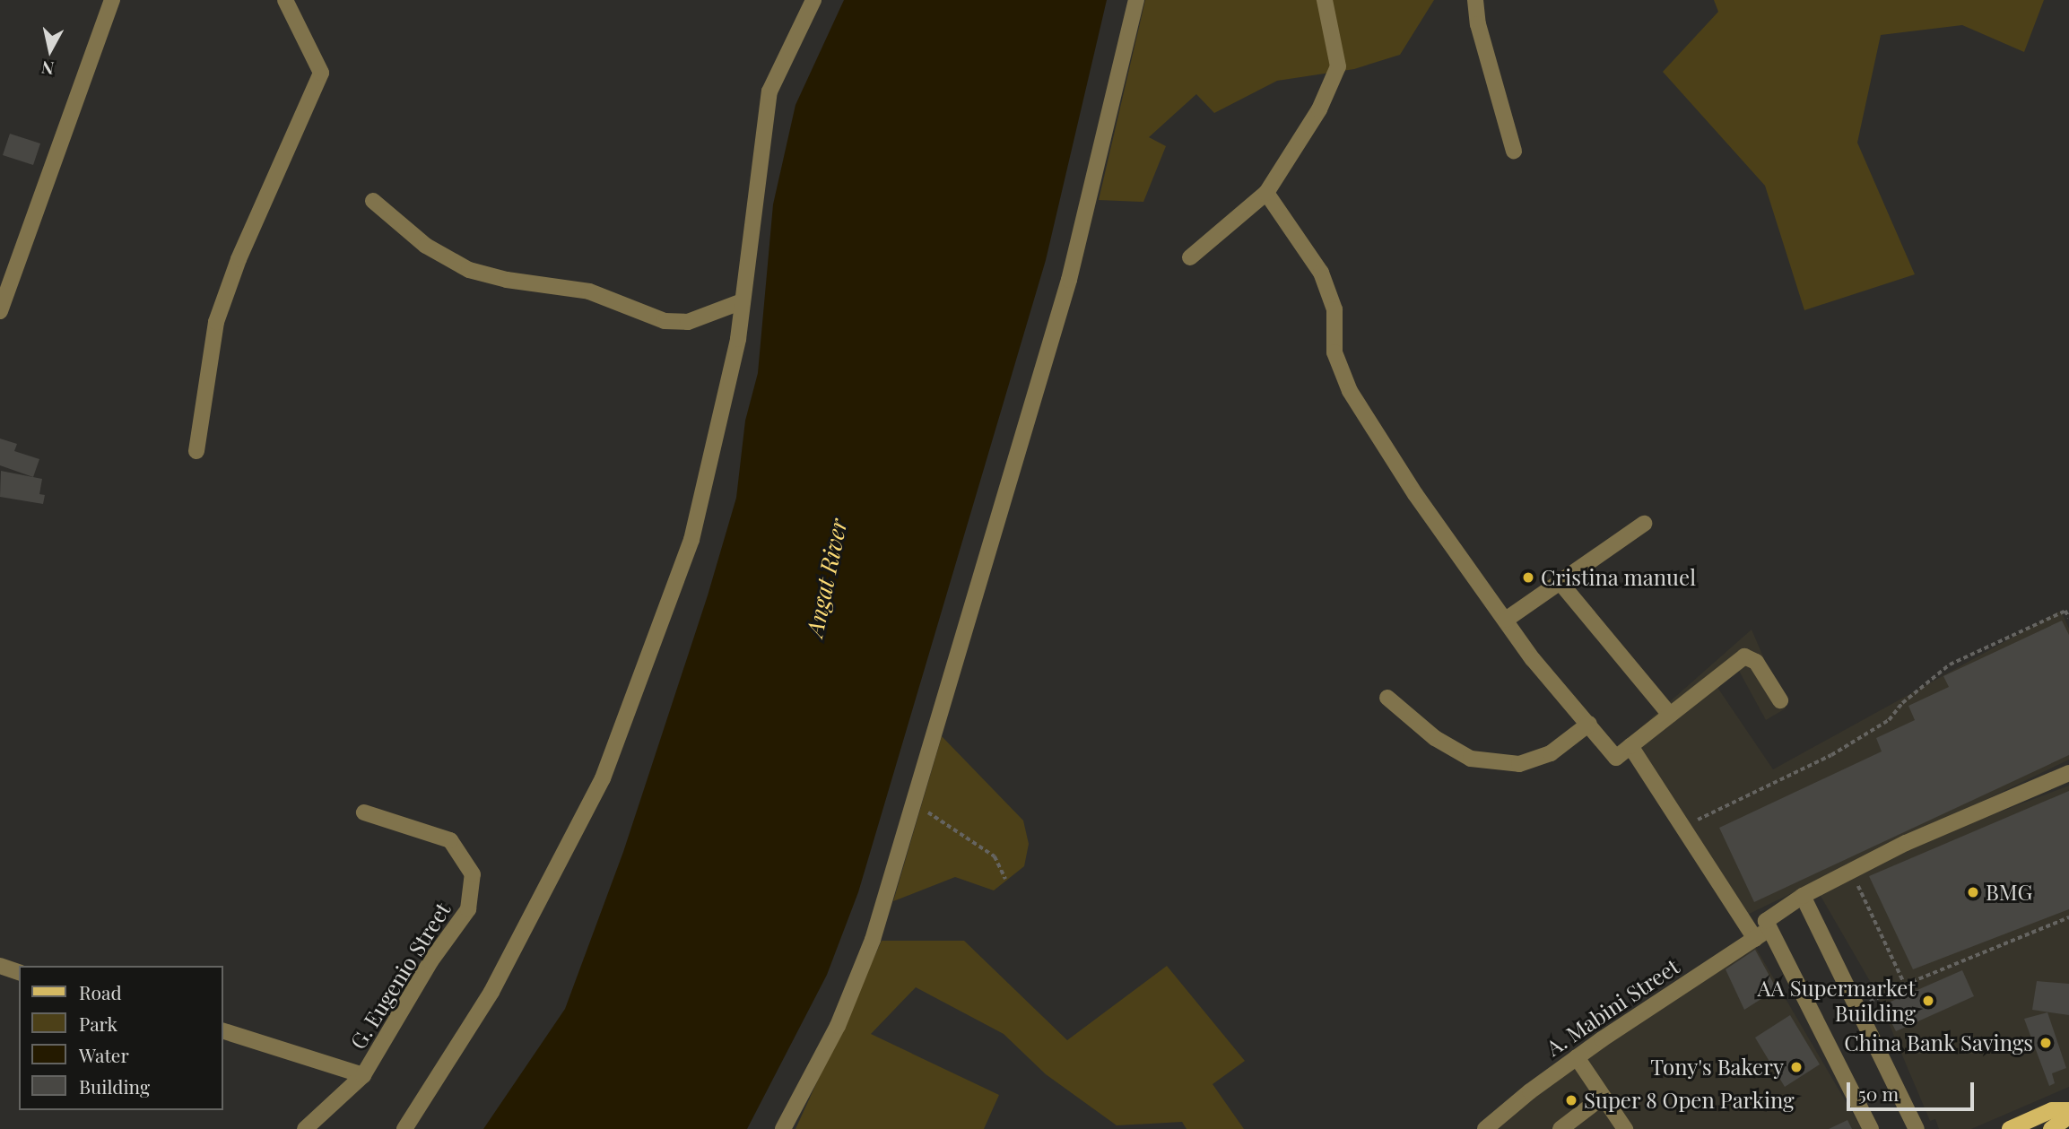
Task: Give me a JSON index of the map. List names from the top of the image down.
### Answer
{
  "streets": {
    "street": ["G. Eugenio Street", "A. Mabini Street"]
  },
  "water": ["Angat River"],
  "places": [
    "Cristina manuel",
    "BMG",
    "AA Supermarket Building",
    "China Bank Savings",
    "Tony's Bakery",
    "Super 8 Open Parking"
  ],
  "legend": [
    "Road",
    "Park",
    "Water",
    "Building"
  ],
  "scale_bar": "50 m",
  "north": "bottom"
}
